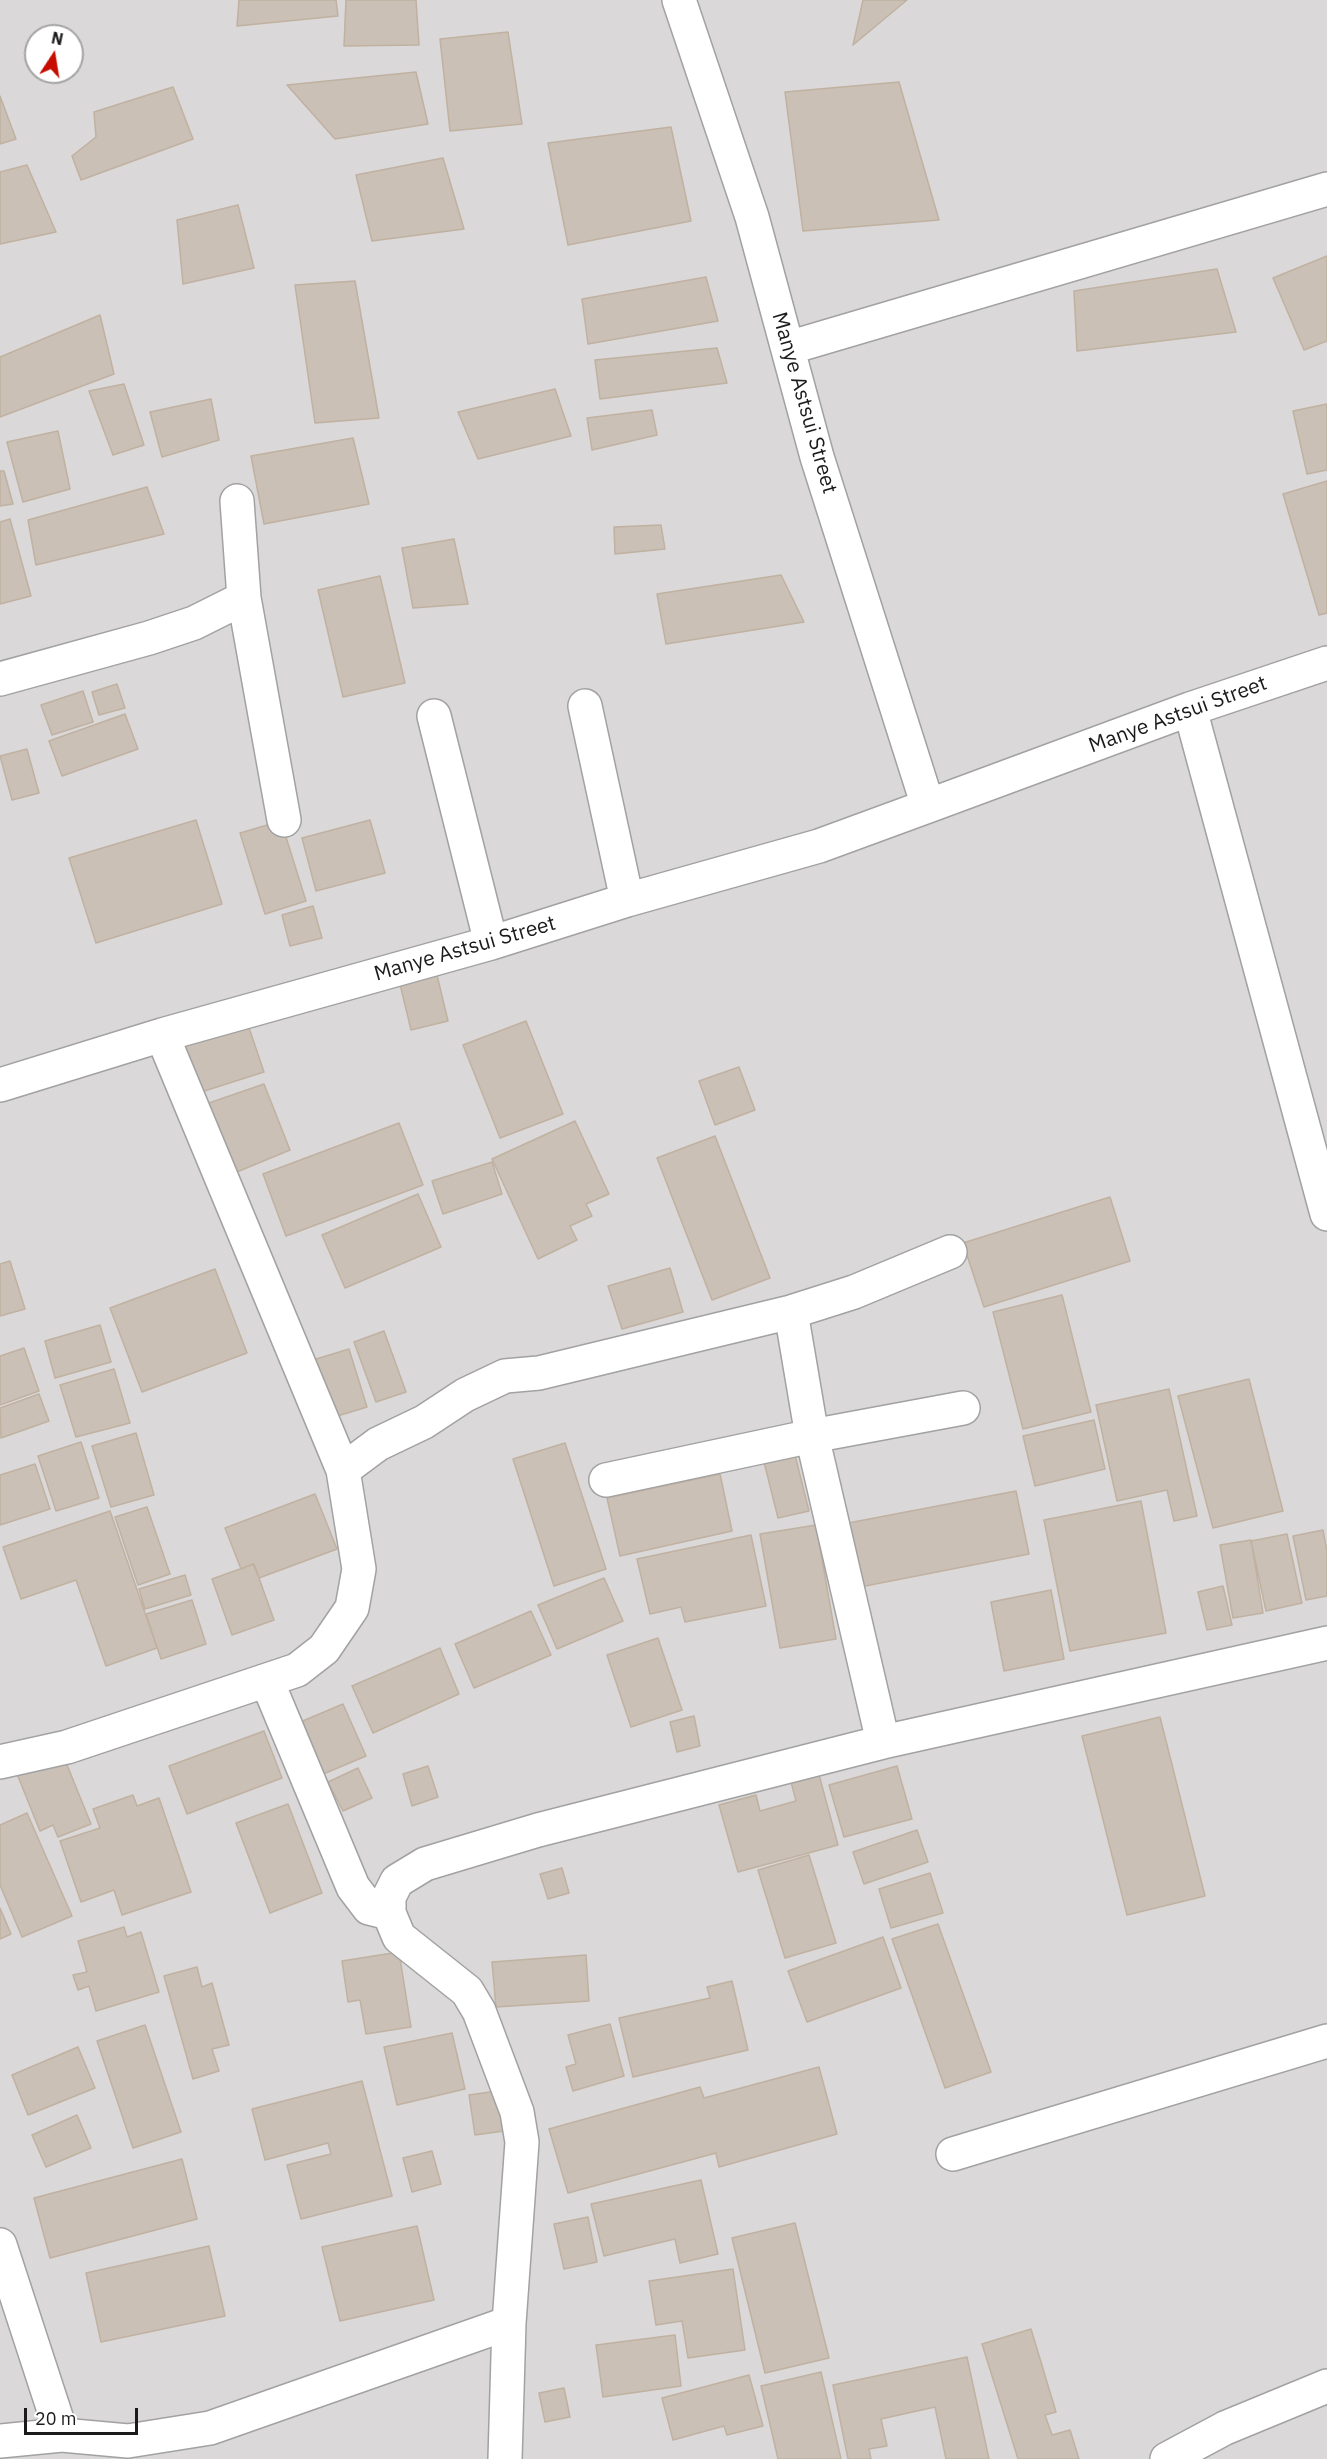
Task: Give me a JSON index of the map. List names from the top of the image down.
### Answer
{
  "streets": {
    "street": ["Manye Astsui Street"]
  },
  "scale_bar": "20 m",
  "north": "top"
}
